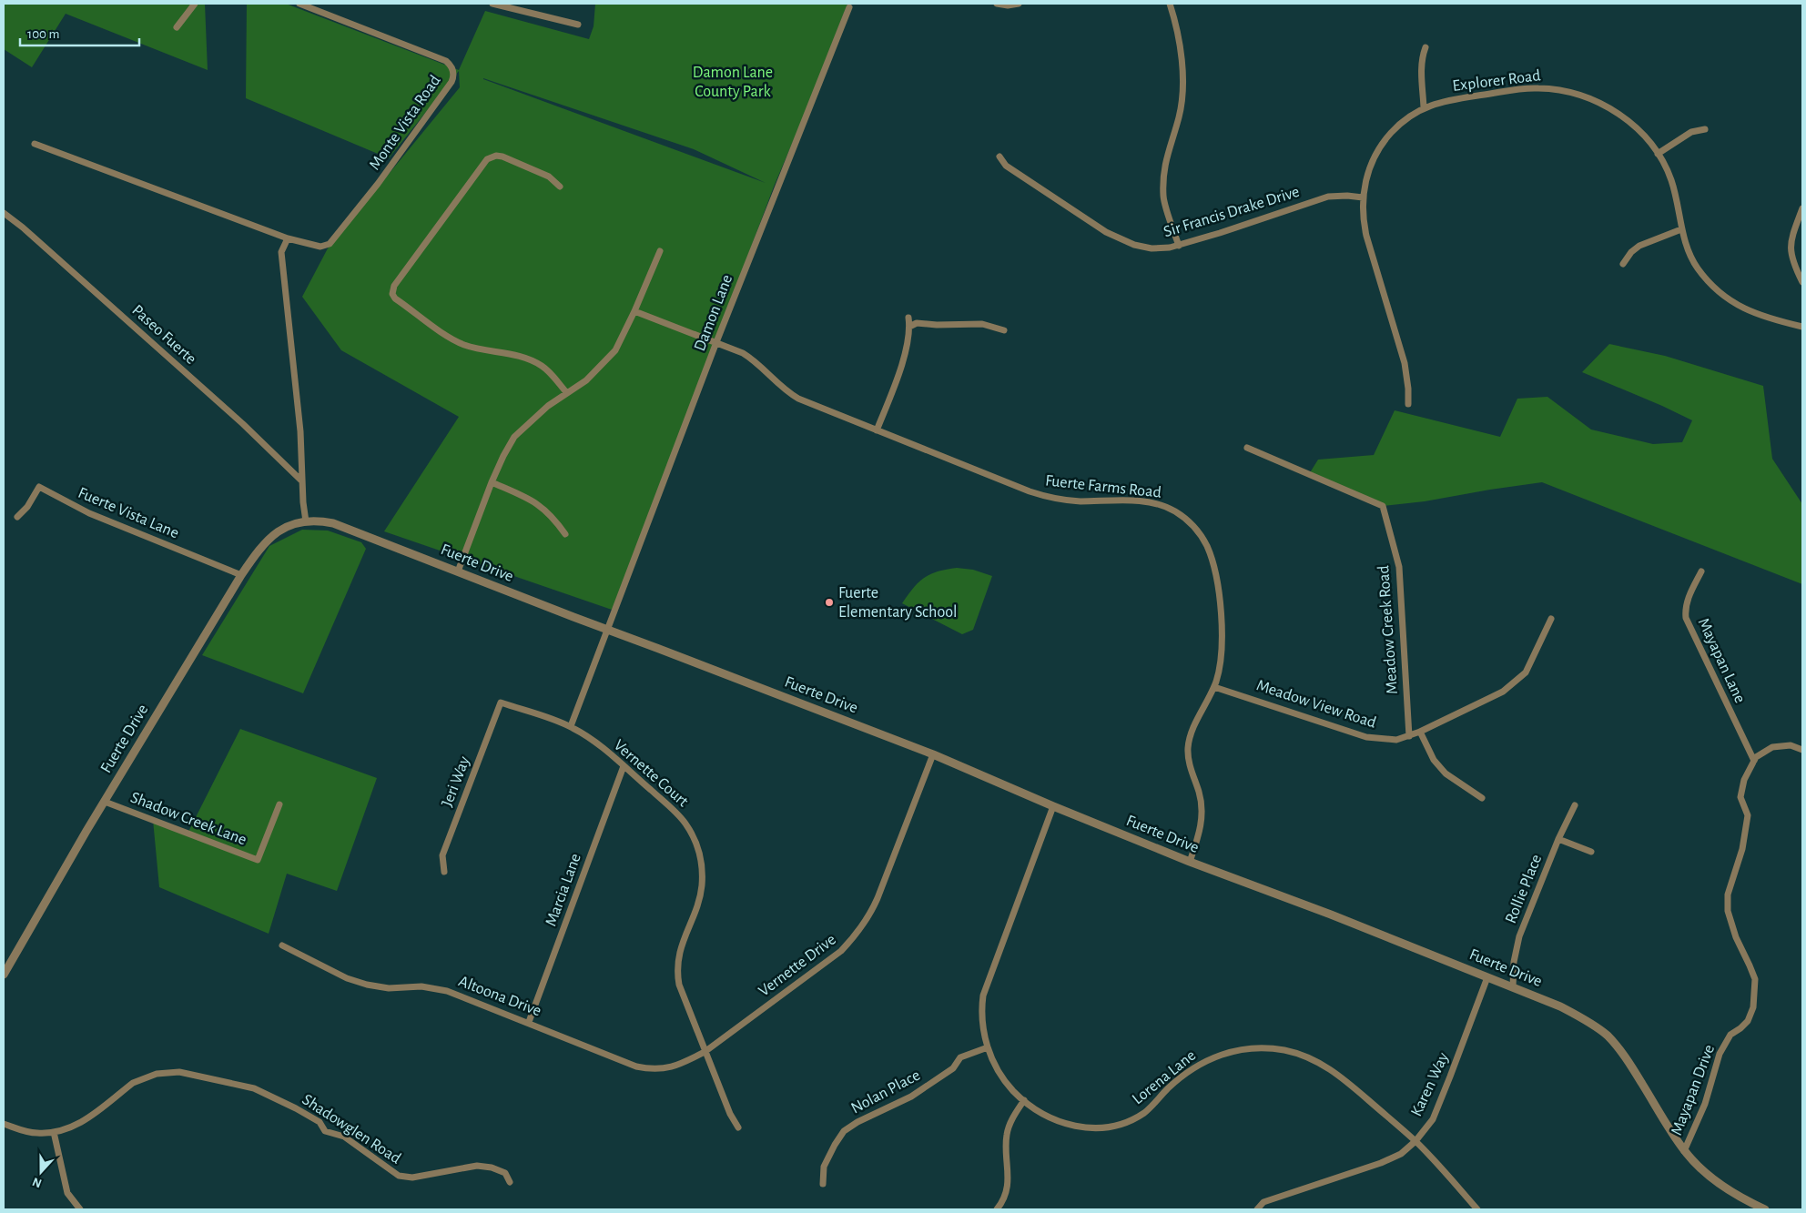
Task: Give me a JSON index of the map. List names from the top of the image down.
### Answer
{
  "streets": {
    "street": [
      "Explorer Road",
      "Monte Vista Road",
      "Sir Francis Drake Drive",
      "Damon Lane",
      "Paseo Fuerte",
      "Fuerte Farms Road",
      "Fuerte Vista Lane",
      "Fuerte Drive",
      "Meadow Creek Road",
      "Mayapan Lane",
      "Meadow View Road",
      "Vernette Court",
      "Jeri Way",
      "Shadow Creek Lane",
      "Rollie Place",
      "Marcia Lane",
      "Vernette Drive",
      "Altoona Drive",
      "Lorena Lane",
      "Karen Way",
      "Mayapan Drive",
      "Nolan Place",
      "Shadowglen Road"
    ]
  },
  "crossings": [
    ["Explorer Road", "Sir Francis Drake Drive"],
    ["Damon Lane", "Fuerte Farms Road"],
    ["Damon Lane", "Fuerte Drive"],
    ["Fuerte Farms Road", "Fuerte Drive"],
    ["Fuerte Farms Road", "Meadow View Road"],
    ["Fuerte Vista Lane", "Fuerte Drive"],
    ["Fuerte Drive", "Shadow Creek Lane"],
    ["Fuerte Drive", "Rollie Place"],
    ["Fuerte Drive", "Vernette Drive"],
    ["Fuerte Drive", "Lorena Lane"],
    ["Fuerte Drive", "Karen Way"],
    ["Fuerte Drive", "Mayapan Drive"],
    ["Meadow Creek Road", "Meadow View Road"],
    ["Mayapan Lane", "Mayapan Drive"],
    ["Vernette Court", "Jeri Way"],
    ["Vernette Court", "Marcia Lane"],
    ["Vernette Court", "Vernette Drive"],
    ["Vernette Court", "Altoona Drive"],
    ["Marcia Lane", "Altoona Drive"],
    ["Vernette Drive", "Altoona Drive"],
    ["Lorena Lane", "Karen Way"],
    ["Lorena Lane", "Nolan Place"]
  ],
  "parks": ["Damon Lane County Park"],
  "places": ["Fuerte Elementary School"],
  "scale_bar": "100 m",
  "north": "bottom"
}
